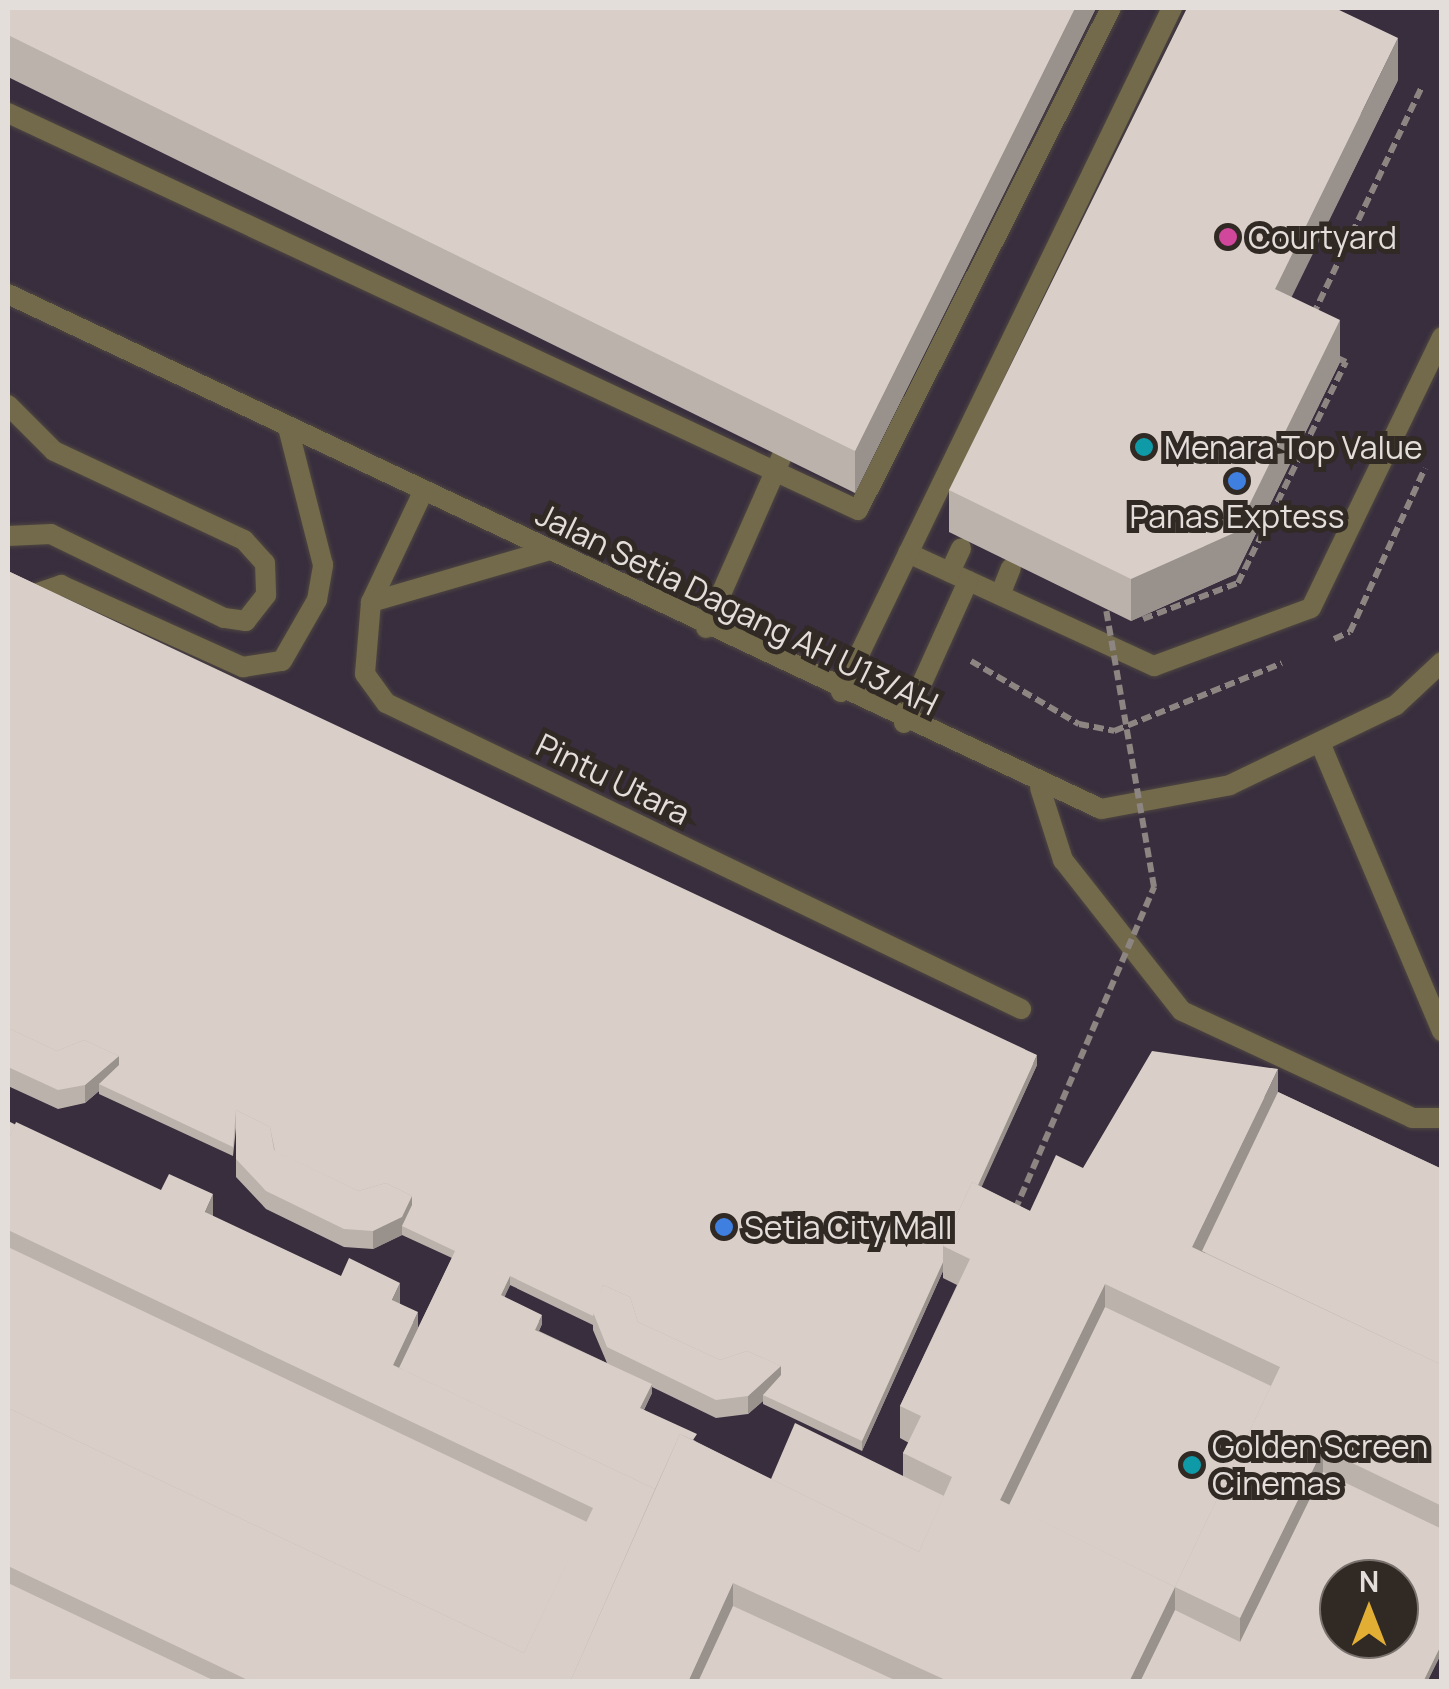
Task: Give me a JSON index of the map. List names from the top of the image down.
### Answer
{
  "streets": {
    "street": ["Jalan Setia Dagang AH U13/AH", "Pintu Utara"]
  },
  "crossings": [
    ["Jalan Setia Dagang AH U13/AH", "Pintu Utara"]
  ],
  "places": [
    "Courtyard",
    "Menara Top Value",
    "Panas Exptess",
    "Setia City Mall",
    "Golden Screen Cinemas"
  ],
  "north": "top"
}
